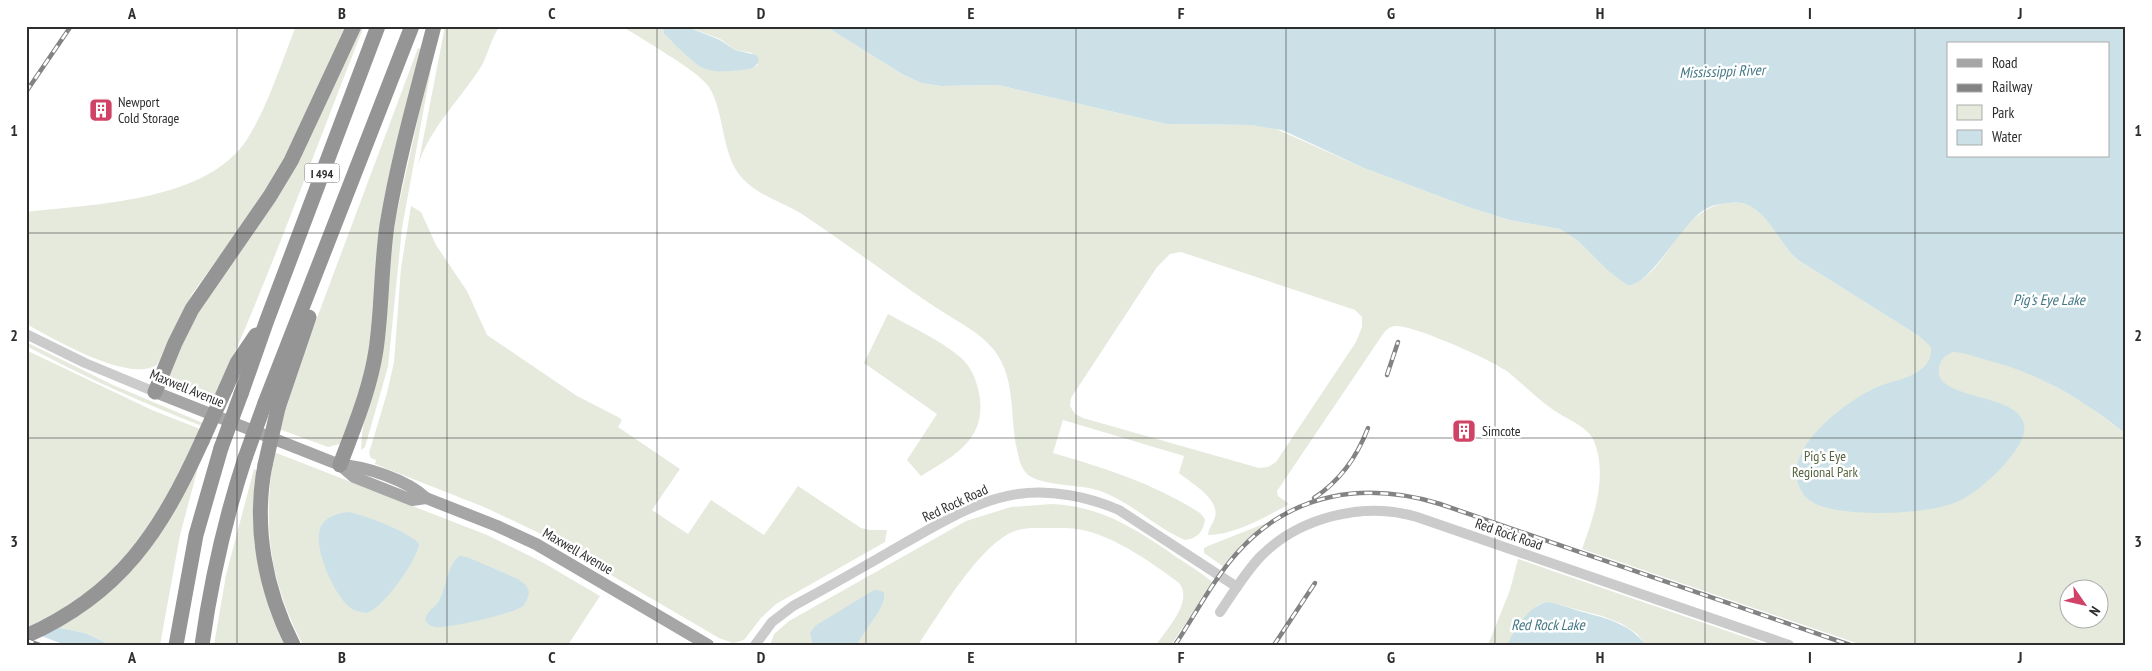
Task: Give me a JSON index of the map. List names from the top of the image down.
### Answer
{
  "streets": {
    "highway": ["I 494"],
    "main road": ["Maxwell Avenue"],
    "street": ["Red Rock Road"]
  },
  "water": ["Mississippi River", "Pig's Eye Lake", "Red Rock Lake"],
  "parks": ["Pig's Eye Regional Park"],
  "places": {
    "building": ["Newport Cold Storage", "Simcote"]
  },
  "legend": [
    "Road",
    "Railway",
    "Park",
    "Water"
  ],
  "north": "bottom right",
  "grid": {
    "columns": [
      "A",
      "B",
      "C",
      "D",
      "E",
      "F",
      "G",
      "H",
      "I",
      "J"
    ],
    "rows": ["1", "2", "3"]
  }
}
